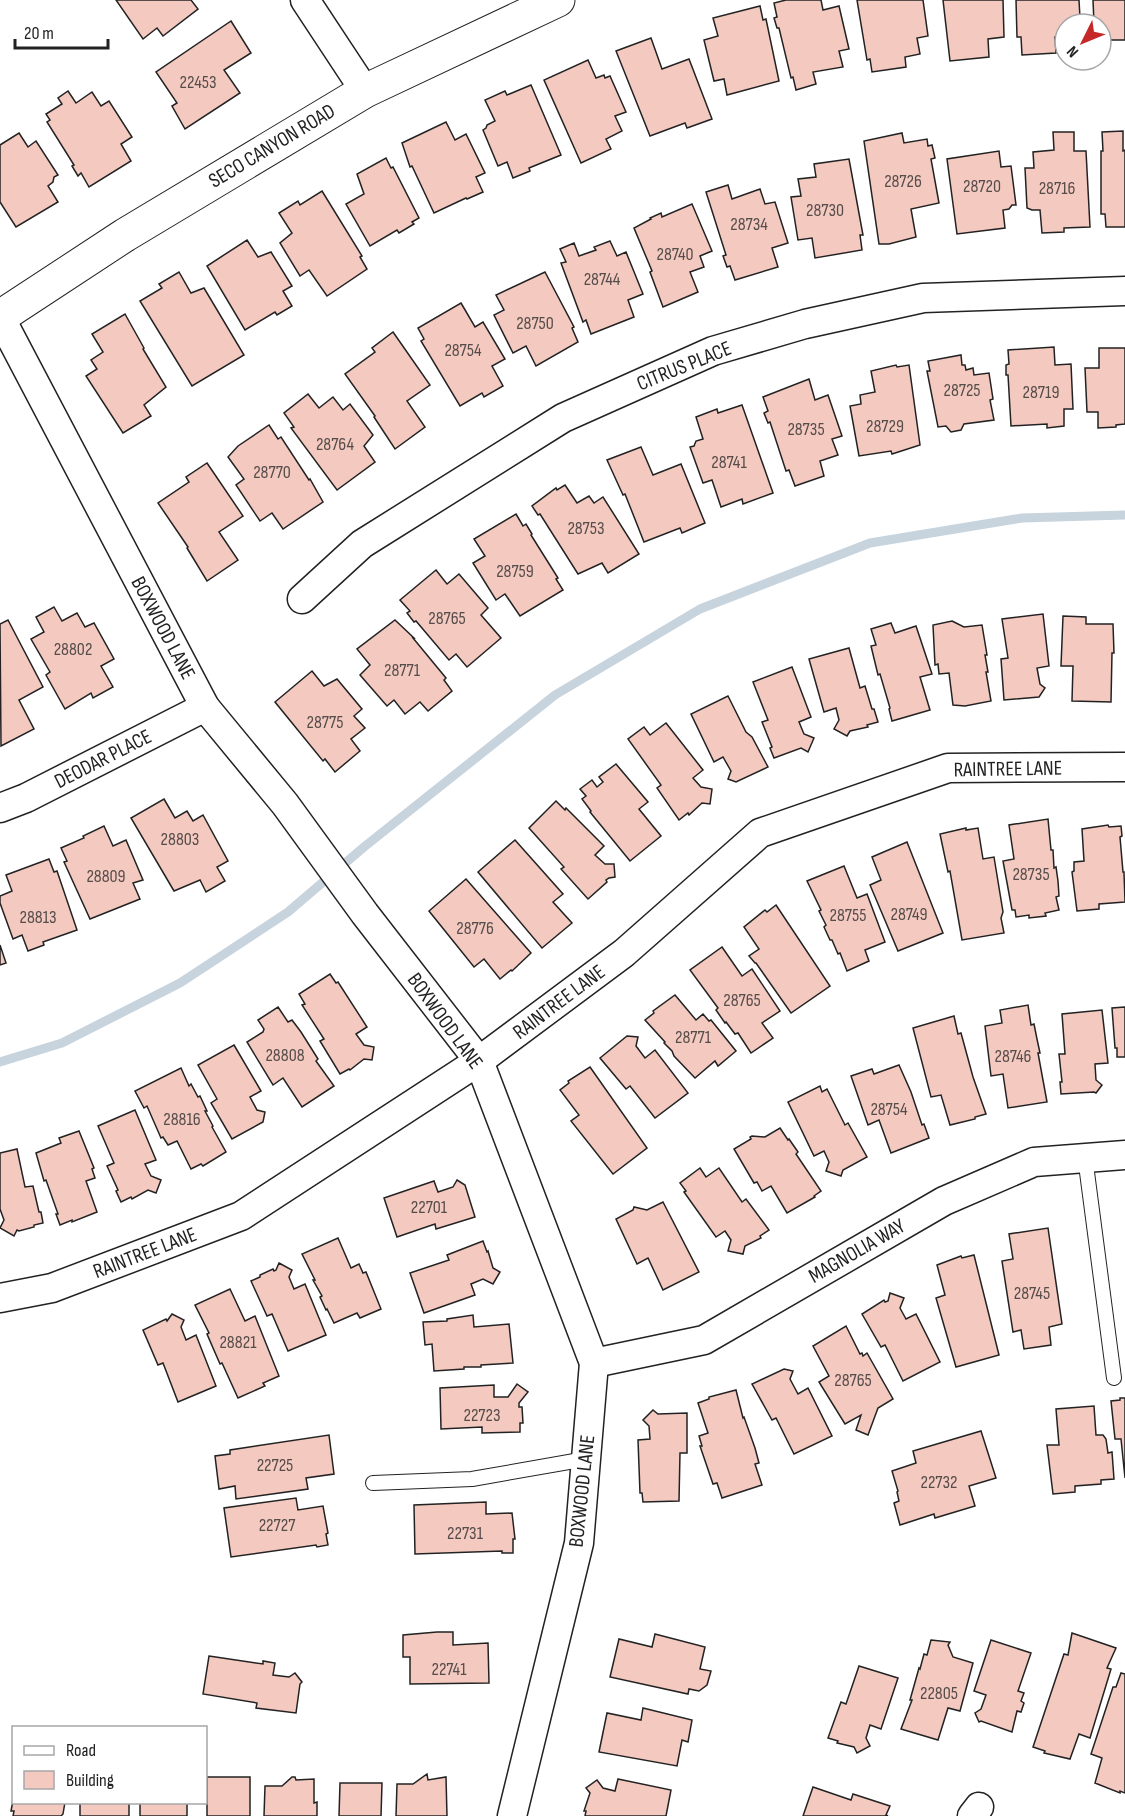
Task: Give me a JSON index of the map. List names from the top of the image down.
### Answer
{
  "streets": {
    "street": [
      "SECO CANYON ROAD",
      "CITRUS PLACE",
      "BOXWOOD LANE",
      "DEODAR PLACE",
      "RAINTREE LANE",
      "MAGNOLIA WAY"
    ]
  },
  "crossings": [
    ["SECO CANYON ROAD", "BOXWOOD LANE"],
    ["BOXWOOD LANE", "DEODAR PLACE"],
    ["BOXWOOD LANE", "RAINTREE LANE"],
    ["BOXWOOD LANE", "MAGNOLIA WAY"]
  ],
  "house_numbers": [
    "22453",
    "28726",
    "28720",
    "28716",
    "28730",
    "28734",
    "28740",
    "28744",
    "28750",
    "28754",
    "28725",
    "28719",
    "28729",
    "28735",
    "28764",
    "28741",
    "28770",
    "28753",
    "28759",
    "28765",
    "28802",
    "28771",
    "28775",
    "28803",
    "28735",
    "28809",
    "28749",
    "28755",
    "28813",
    "28776",
    "28765",
    "28771",
    "28808",
    "28746",
    "28754",
    "28816",
    "22701",
    "28745",
    "28821",
    "28765",
    "22723",
    "22725",
    "22732",
    "22727",
    "22731",
    "22741",
    "22805"
  ],
  "legend": ["Road", "Building"],
  "scale_bar": "20 m",
  "north": "bottom left"
}
